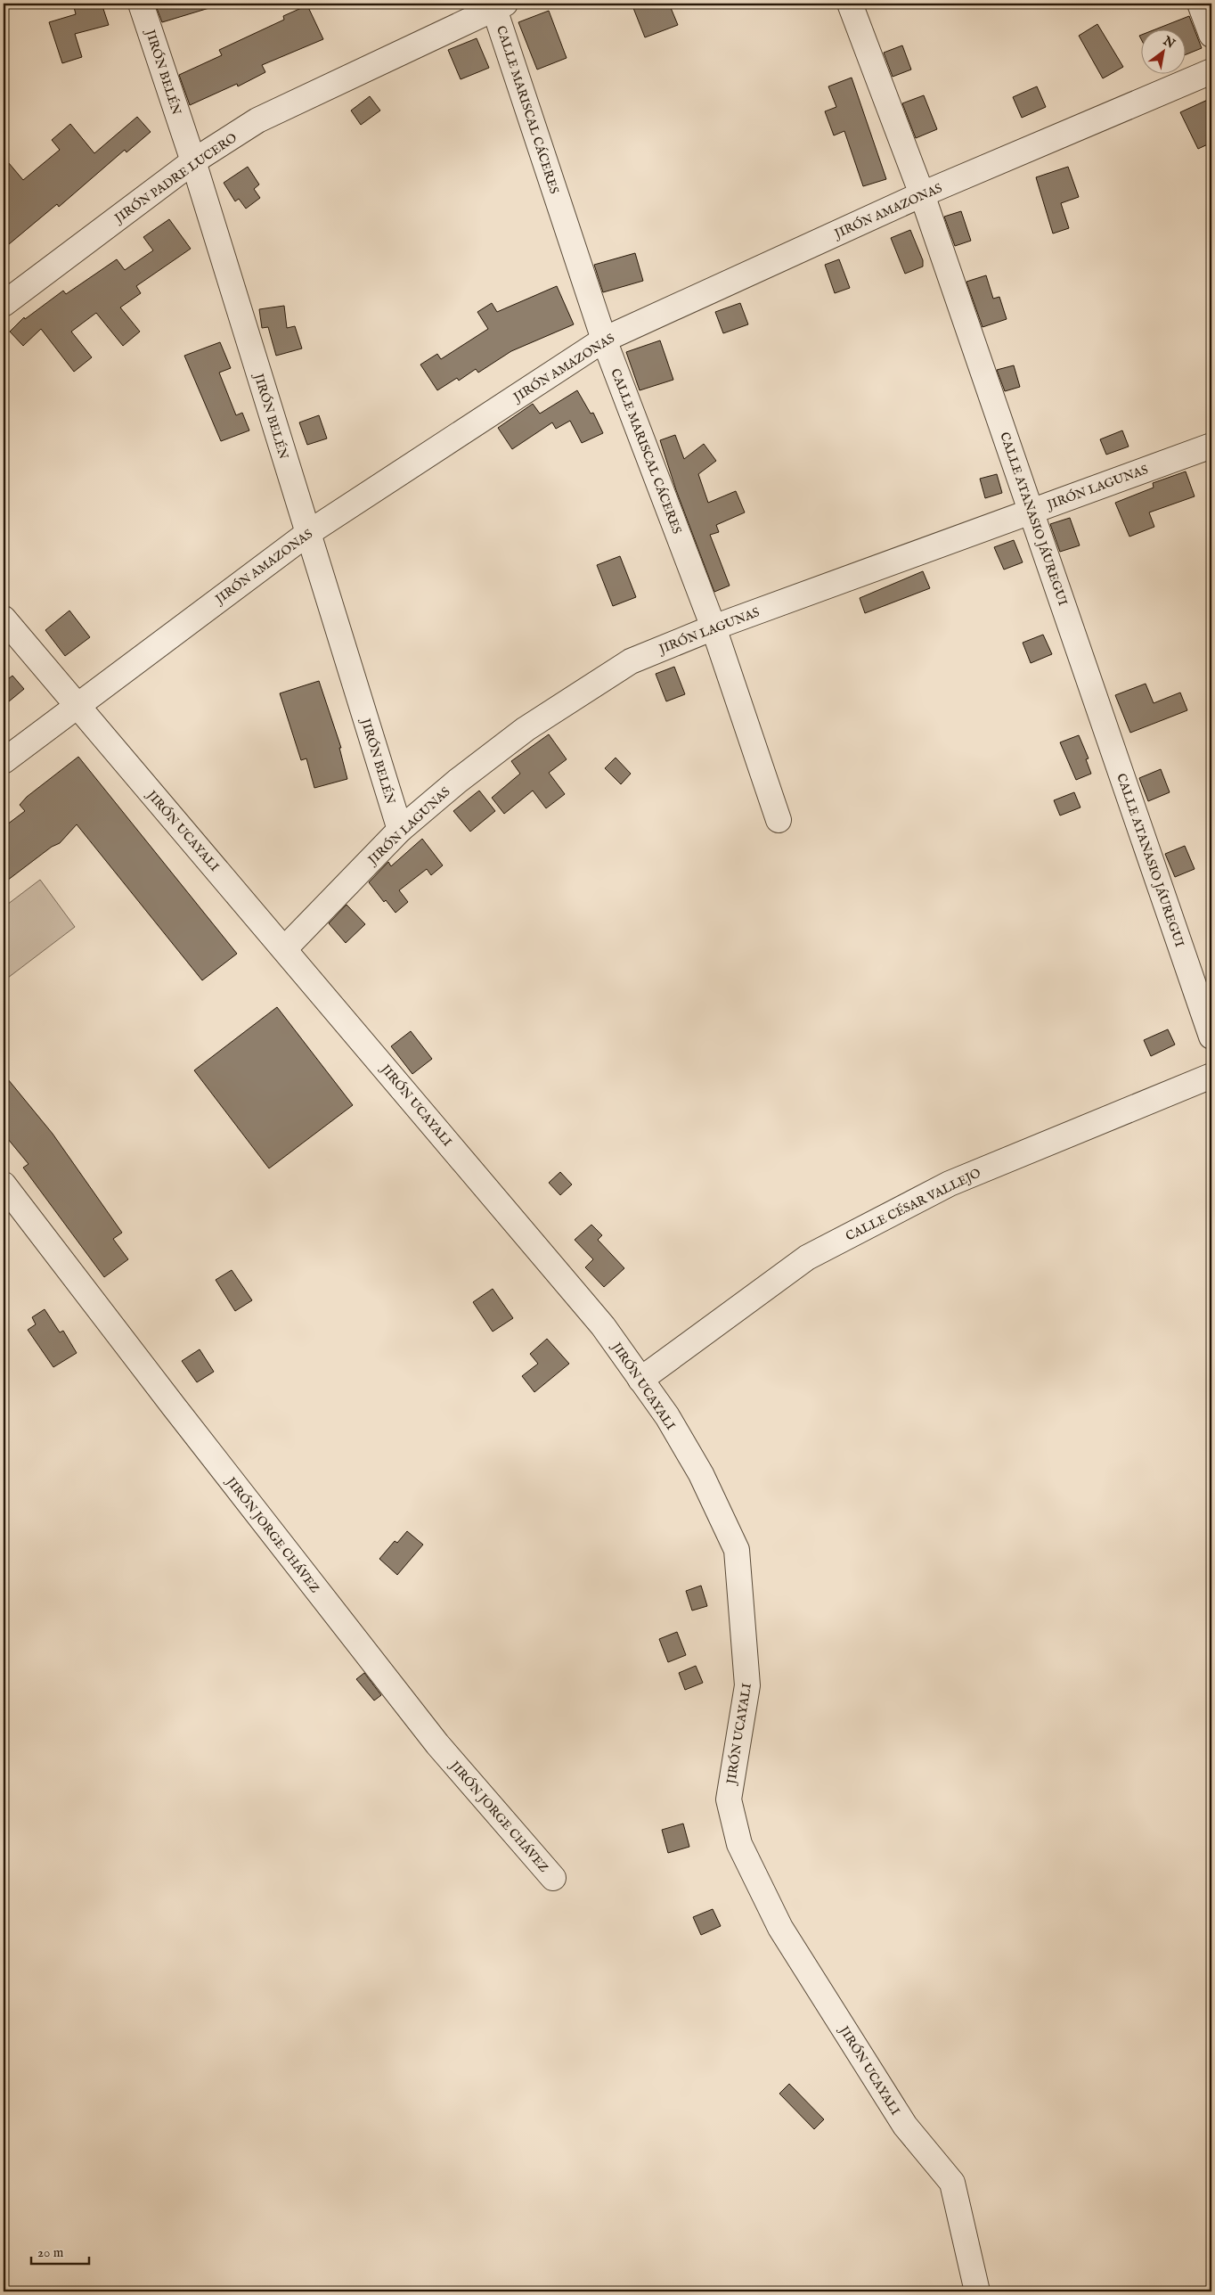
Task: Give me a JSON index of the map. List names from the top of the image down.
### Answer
{
  "streets": {
    "street": [
      "JIRÓN BELÉN",
      "CALLE MARISCAL CÁCERES",
      "JIRÓN PADRE LUCERO",
      "JIRÓN AMAZONAS",
      "JIRÓN LAGUNAS",
      "CALLE ATANASIO JÁUREGUI",
      "JIRÓN UCAYALI",
      "CALLE CÉSAR VALLEJO",
      "JIRÓN JORGE CHÁVEZ"
    ]
  },
  "crossings": [
    ["JIRÓN BELÉN", "JIRÓN PADRE LUCERO"],
    ["JIRÓN BELÉN", "JIRÓN AMAZONAS"],
    ["JIRÓN BELÉN", "JIRÓN LAGUNAS"],
    ["CALLE MARISCAL CÁCERES", "JIRÓN PADRE LUCERO"],
    ["CALLE MARISCAL CÁCERES", "JIRÓN AMAZONAS"],
    ["CALLE MARISCAL CÁCERES", "JIRÓN LAGUNAS"],
    ["JIRÓN AMAZONAS", "CALLE ATANASIO JÁUREGUI"],
    ["JIRÓN AMAZONAS", "JIRÓN UCAYALI"],
    ["JIRÓN LAGUNAS", "CALLE ATANASIO JÁUREGUI"],
    ["JIRÓN LAGUNAS", "JIRÓN UCAYALI"],
    ["JIRÓN UCAYALI", "CALLE CÉSAR VALLEJO"]
  ],
  "scale_bar": "20 m",
  "north": "top right"
}
